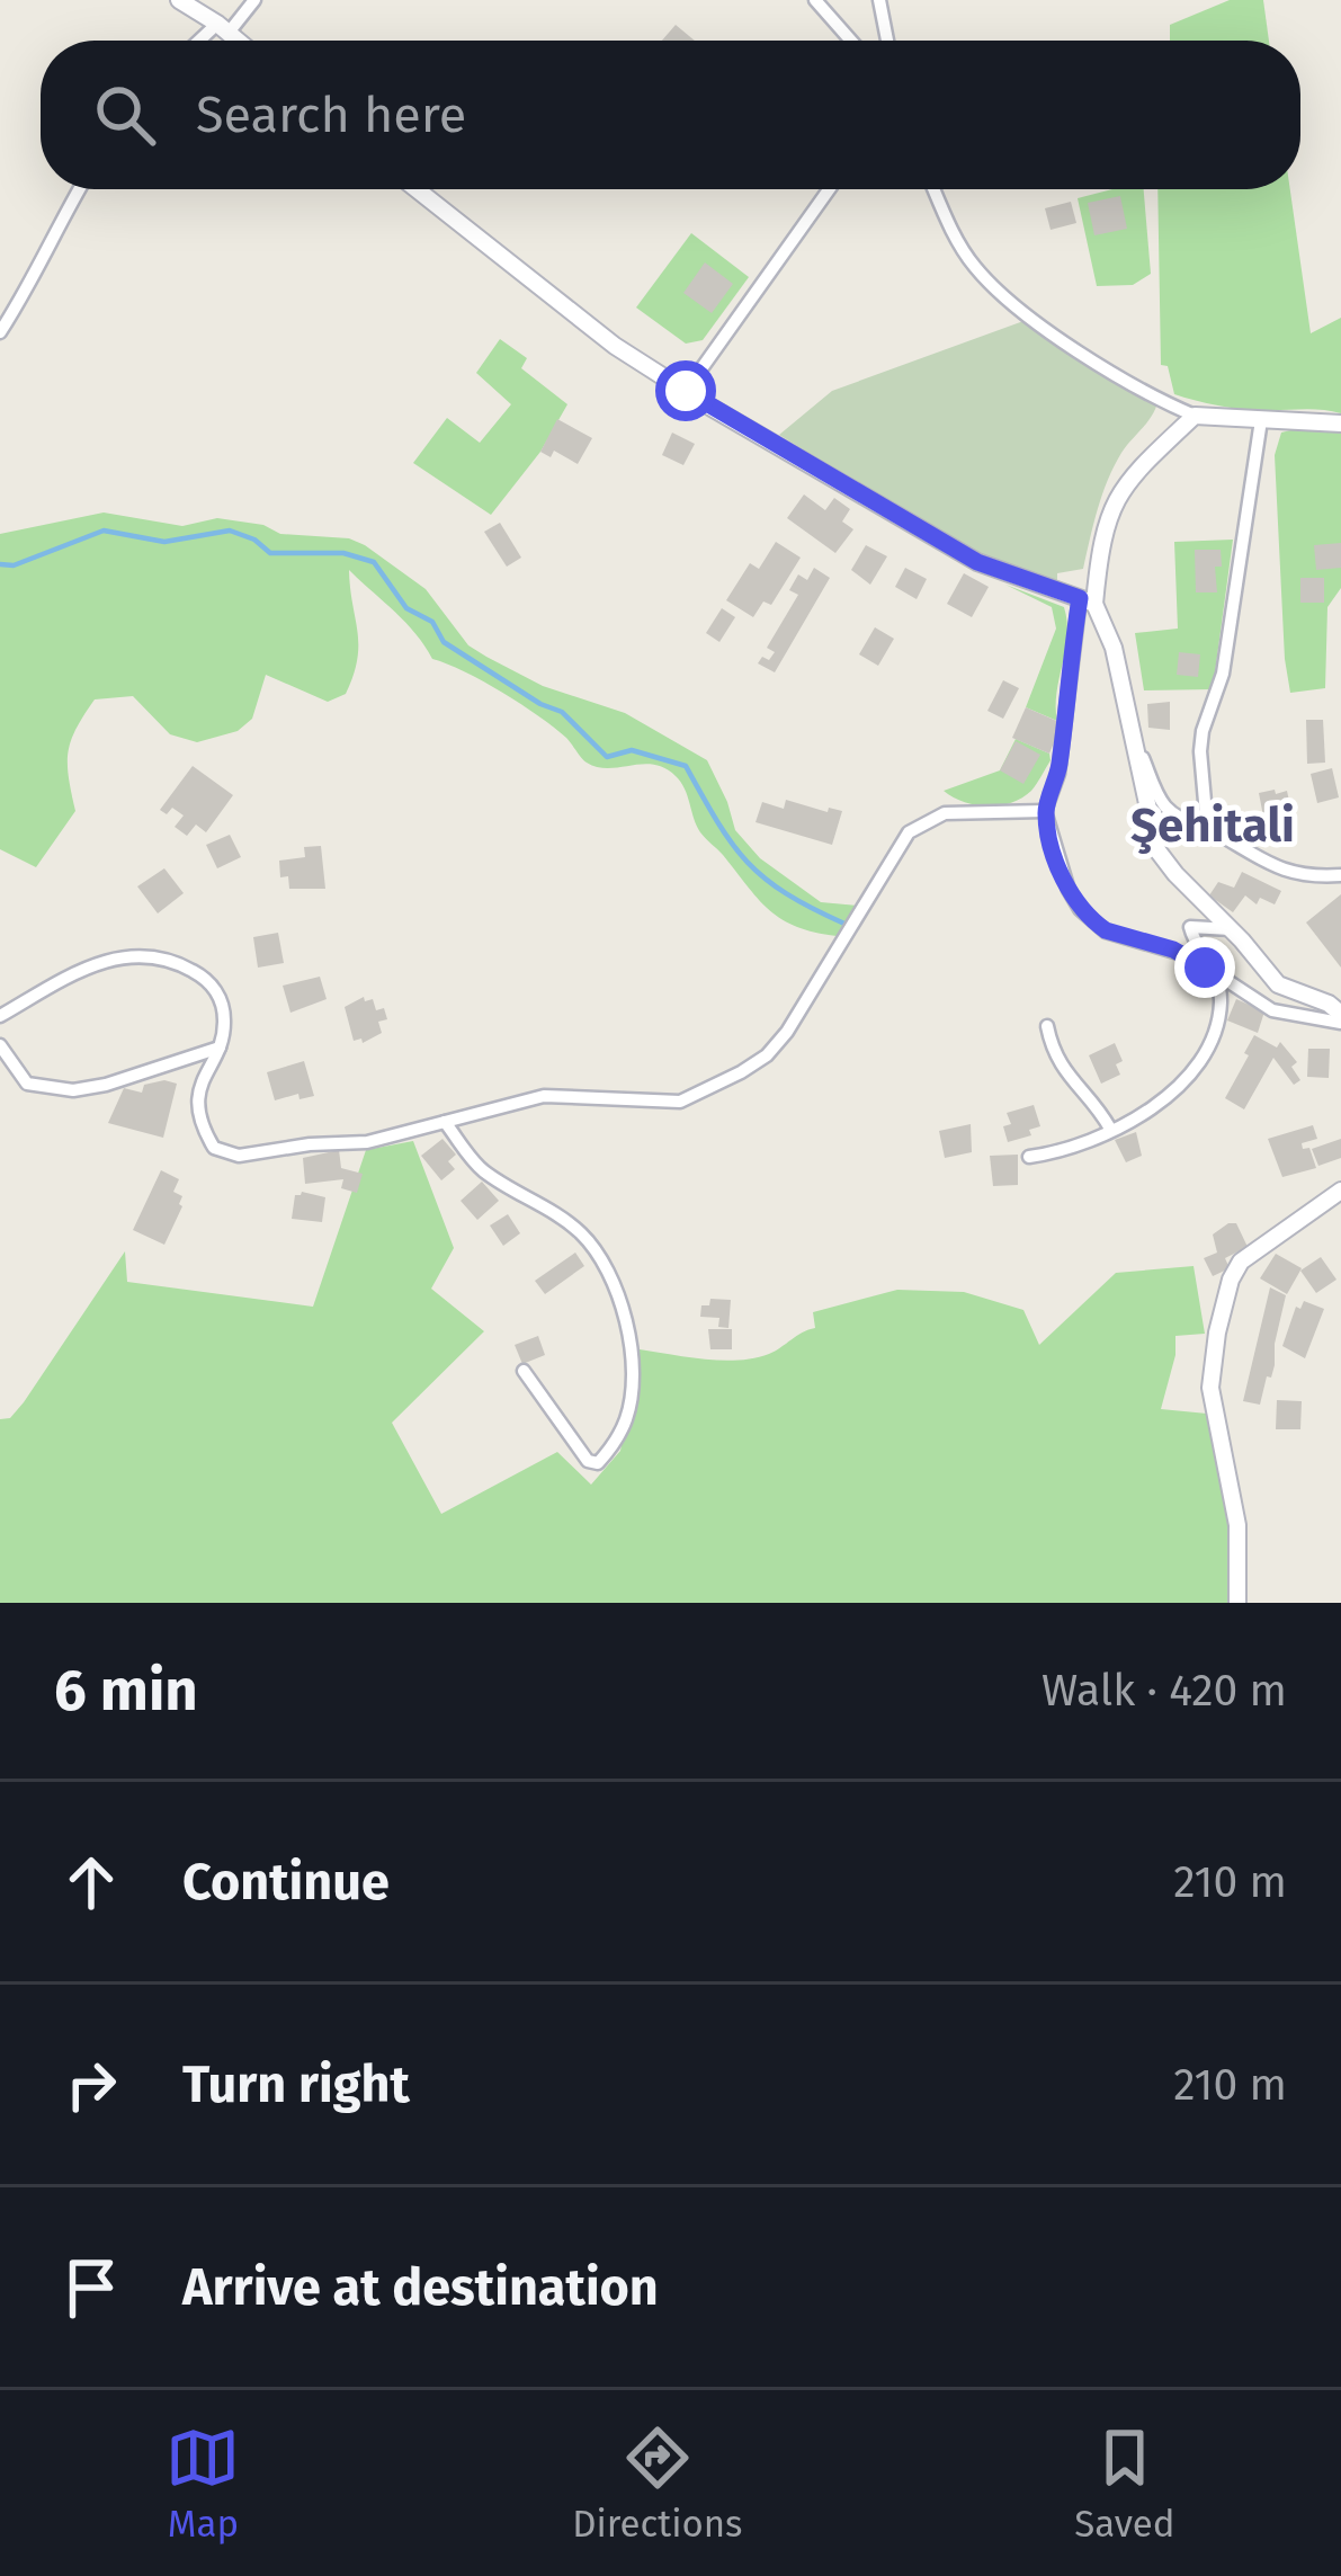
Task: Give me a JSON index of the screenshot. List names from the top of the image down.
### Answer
{
  "districts": ["Şehitali"],
  "page": {
    "search": "Search here",
    "heading": ["6 min", "Walk · 420 m"],
    "list": [
      ["Continue", "210 m"],
      ["Turn right", "210 m"],
      "Arrive at destination"
    ],
    "nav": ["Map", "Directions", "Saved"]
  }
}
